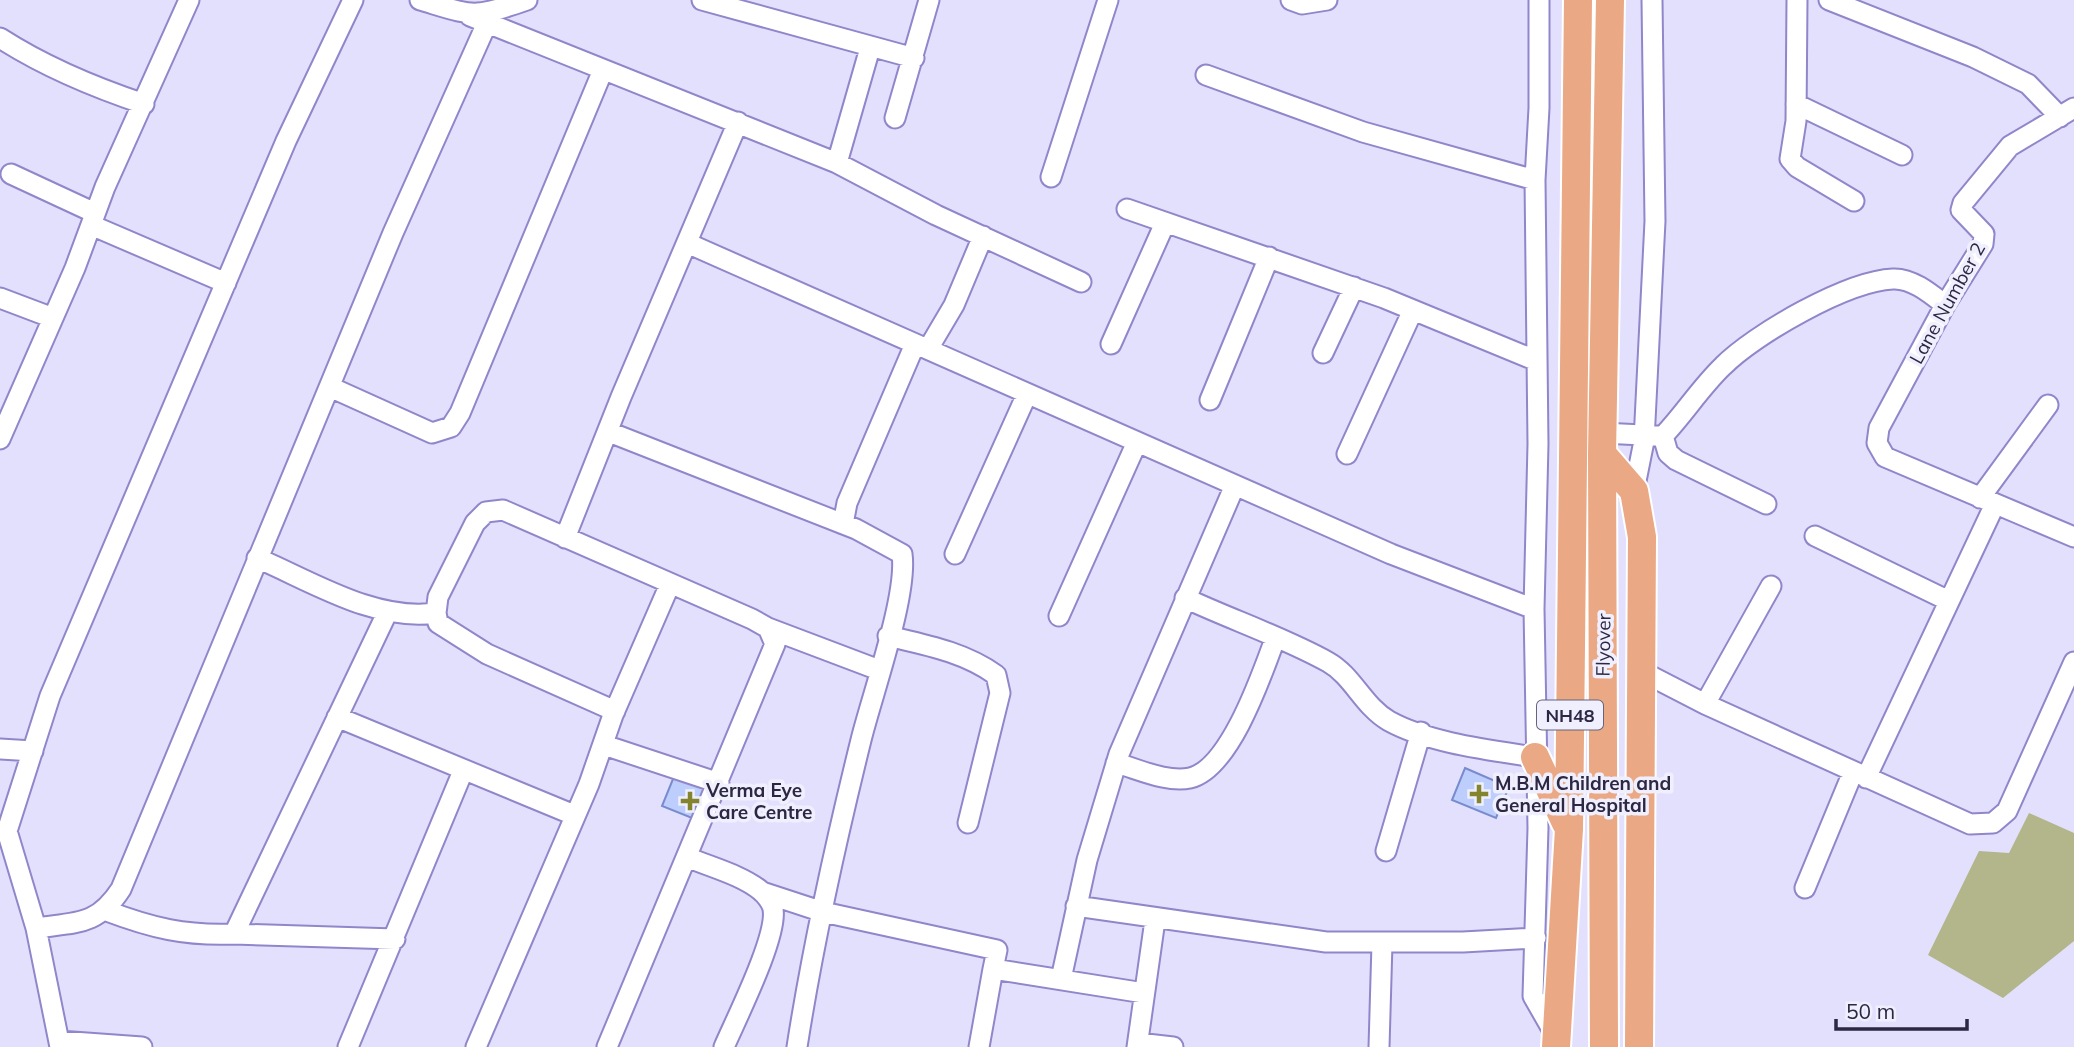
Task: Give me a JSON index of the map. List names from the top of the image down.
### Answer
{
  "streets": {
    "highway": ["Flyover", "NH48"],
    "street": ["Lane Number 2"]
  },
  "crossings": [
    ["Flyover", "NH48"]
  ],
  "places": {
    "health": ["M.B.M Children and General Hospital", "Verma Eye Care Centre"]
  },
  "scale_bar": "50 m"
}
